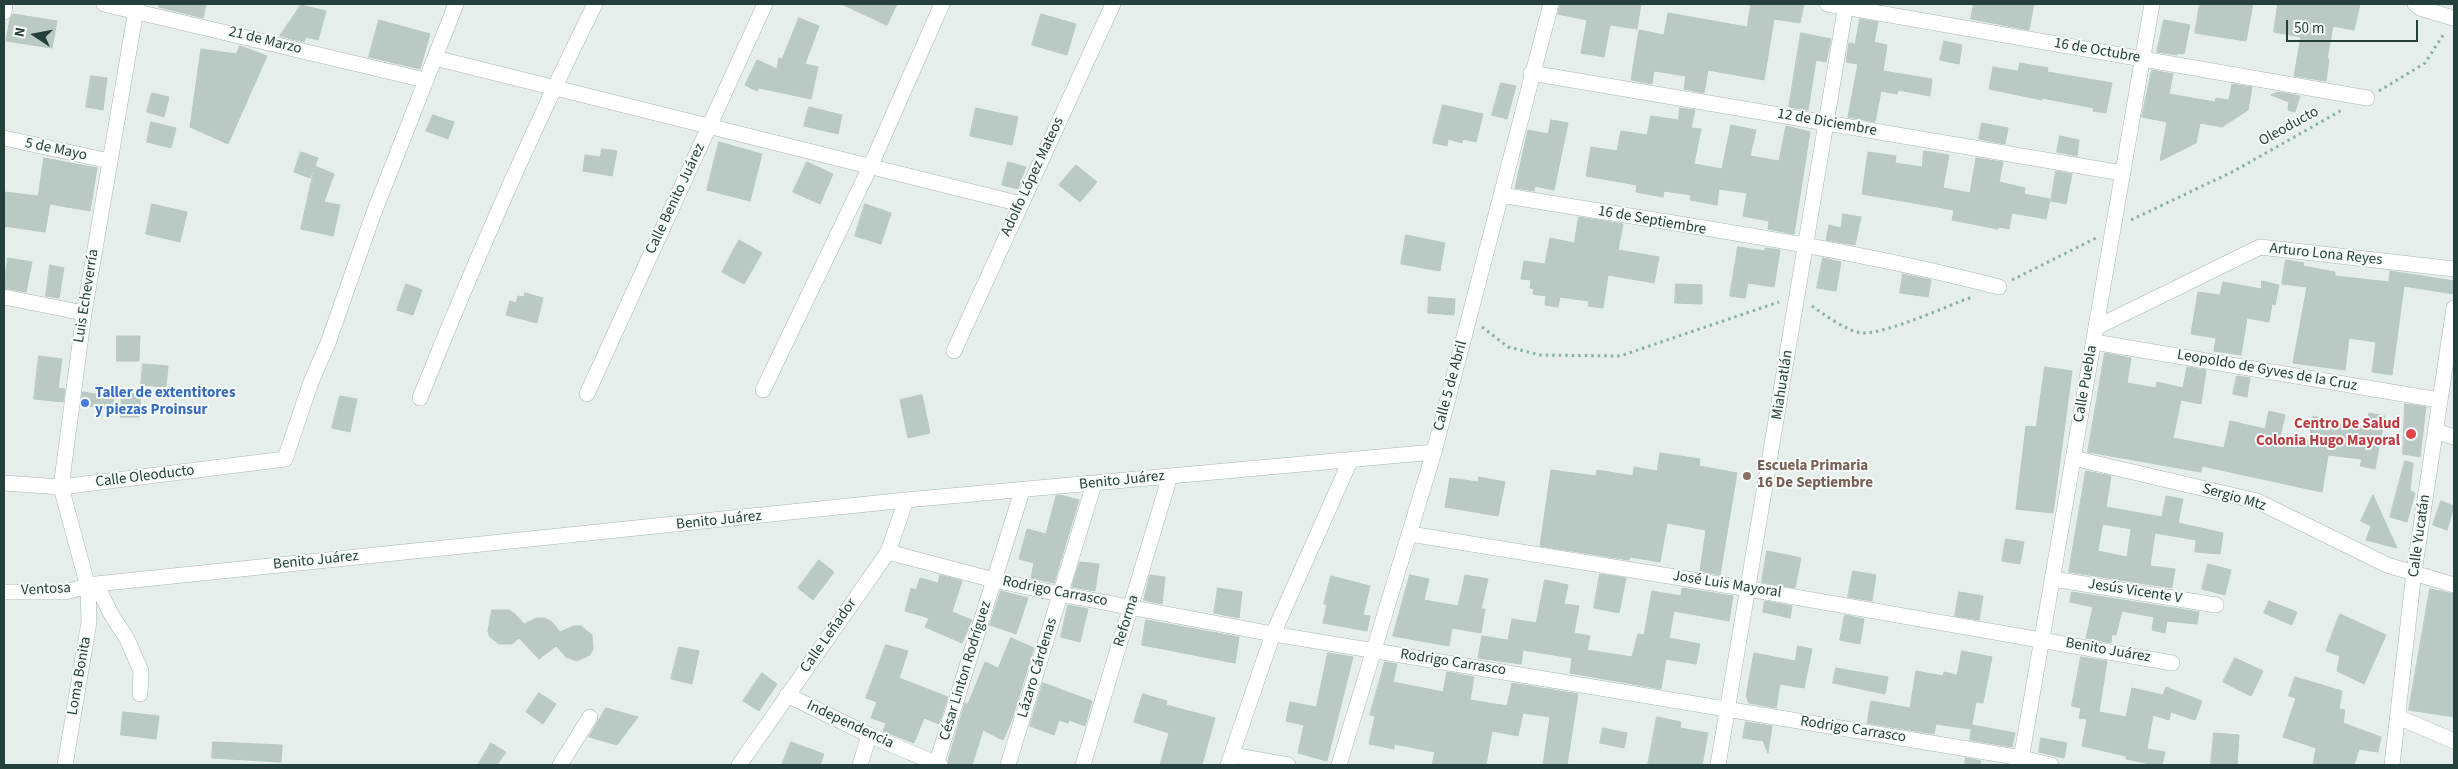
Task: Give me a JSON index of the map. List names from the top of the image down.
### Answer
{
  "streets": {
    "street": [
      "21 de Marzo",
      "16 de Octubre",
      "12 de Diciembre",
      "5 de Mayo",
      "Adolfo López Mateos",
      "Calle Benito Juárez",
      "16 de Septiembre",
      "Arturo Lona Reyes",
      "Luis Echeverría",
      "Leopoldo de Gyves de la Cruz",
      "Calle Puebla",
      "Miahuatlán",
      "Calle 5 de Abril",
      "Calle Oleoducto",
      "Benito Juárez",
      "Sergio Mtz",
      "Calle Yucatán",
      "José Luis Mayoral",
      "Ventosa",
      "Rodrigo Carrasco",
      "Jesús Vicente V",
      "Reforma",
      "Calle Leñador",
      "Lázaro Cárdenas",
      "César Linton Rodríguez",
      "Loma Bonita",
      "Independencia"
    ],
    "path": ["Oleoducto"]
  },
  "crossings": [
    ["21 de Marzo", "Luis Echeverría"],
    ["21 de Marzo", "Calle Oleoducto"],
    ["16 de Octubre", "Oleoducto"],
    ["16 de Octubre", "Calle Puebla"],
    ["16 de Octubre", "Miahuatlán"],
    ["12 de Diciembre", "Calle Puebla"],
    ["12 de Diciembre", "Miahuatlán"],
    ["12 de Diciembre", "Calle 5 de Abril"],
    ["Oleoducto", "Calle Puebla"],
    ["5 de Mayo", "Luis Echeverría"],
    ["16 de Septiembre", "Miahuatlán"],
    ["16 de Septiembre", "Calle 5 de Abril"],
    ["Arturo Lona Reyes", "Leopoldo de Gyves de la Cruz"],
    ["Arturo Lona Reyes", "Calle Puebla"],
    ["Luis Echeverría", "Calle Oleoducto"],
    ["Luis Echeverría", "Benito Juárez"],
    ["Luis Echeverría", "Ventosa"],
    ["Luis Echeverría", "Loma Bonita"],
    ["Leopoldo de Gyves de la Cruz", "Calle Puebla"],
    ["Leopoldo de Gyves de la Cruz", "Calle Yucatán"],
    ["Calle Puebla", "Benito Juárez"],
    ["Calle Puebla", "Sergio Mtz"],
    ["Calle Puebla", "José Luis Mayoral"],
    ["Calle Puebla", "Rodrigo Carrasco"],
    ["Calle Puebla", "Jesús Vicente V"],
    ["Miahuatlán", "José Luis Mayoral"],
    ["Miahuatlán", "Rodrigo Carrasco"],
    ["Calle 5 de Abril", "Benito Juárez"],
    ["Calle 5 de Abril", "José Luis Mayoral"],
    ["Calle 5 de Abril", "Rodrigo Carrasco"],
    ["Benito Juárez", "José Luis Mayoral"],
    ["Benito Juárez", "Ventosa"],
    ["Benito Juárez", "Reforma"],
    ["Benito Juárez", "Calle Leñador"],
    ["Benito Juárez", "Lázaro Cárdenas"],
    ["Benito Juárez", "César Linton Rodríguez"],
    ["Benito Juárez", "Loma Bonita"],
    ["Sergio Mtz", "Calle Yucatán"],
    ["Ventosa", "Loma Bonita"],
    ["Rodrigo Carrasco", "Reforma"],
    ["Rodrigo Carrasco", "Calle Leñador"],
    ["Rodrigo Carrasco", "Lázaro Cárdenas"],
    ["Rodrigo Carrasco", "César Linton Rodríguez"],
    ["Calle Leñador", "Independencia"],
    ["César Linton Rodríguez", "Independencia"]
  ],
  "places": ["Taller de extentitores y piezas Proinsur", "Centro De Salud Colonia Hugo Mayoral", "Escuela Primaria 16 De Septiembre"],
  "scale_bar": "50 m",
  "north": "left"
}
